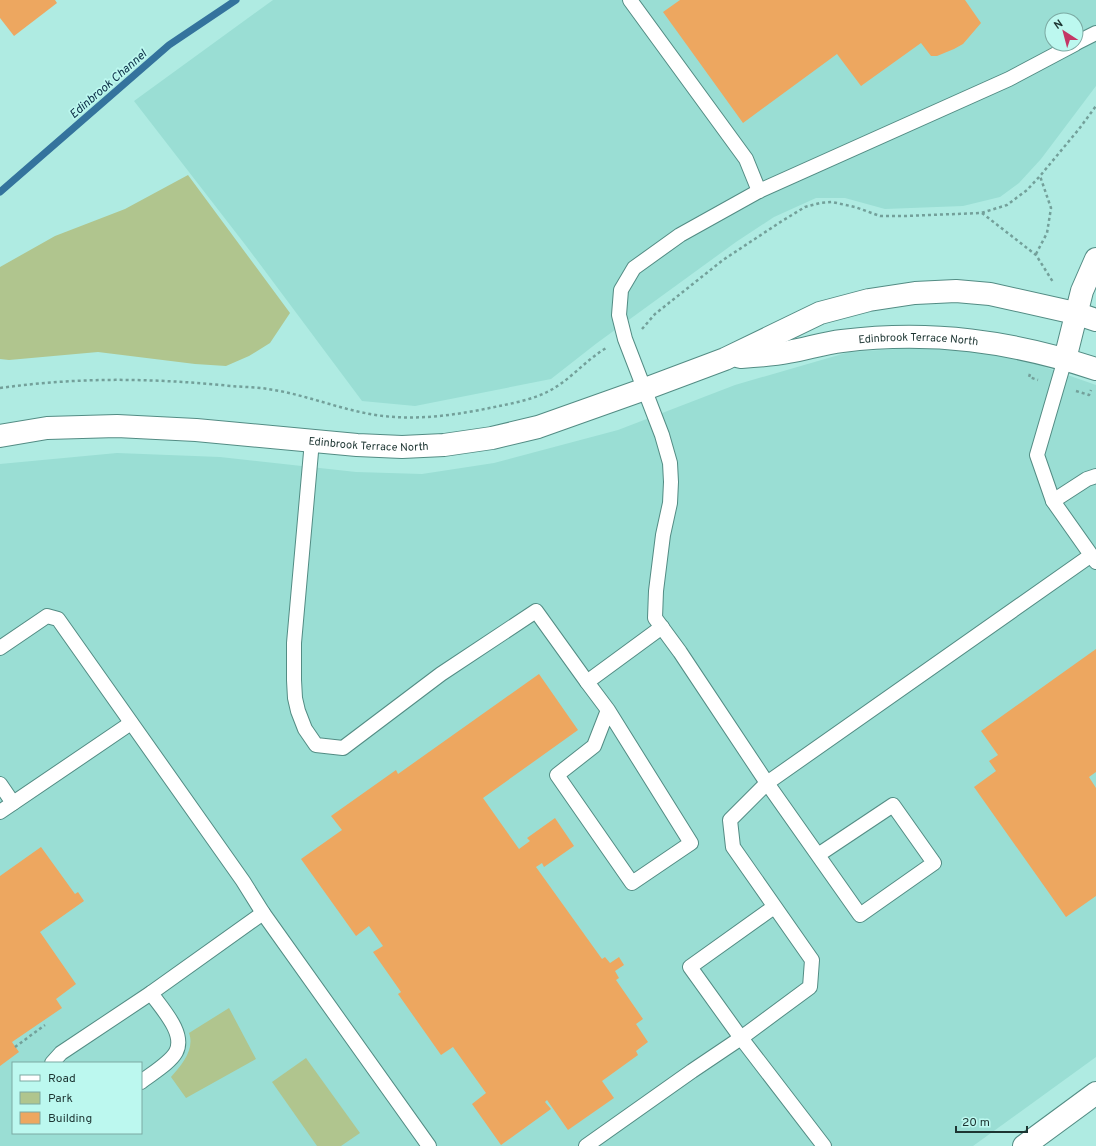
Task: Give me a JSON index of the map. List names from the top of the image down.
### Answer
{
  "streets": {
    "street": ["Edinbrook Terrace North"]
  },
  "water": ["Edinbrook Channel"],
  "legend": ["Road", "Park", "Building"],
  "scale_bar": "20 m",
  "north": "top left"
}
